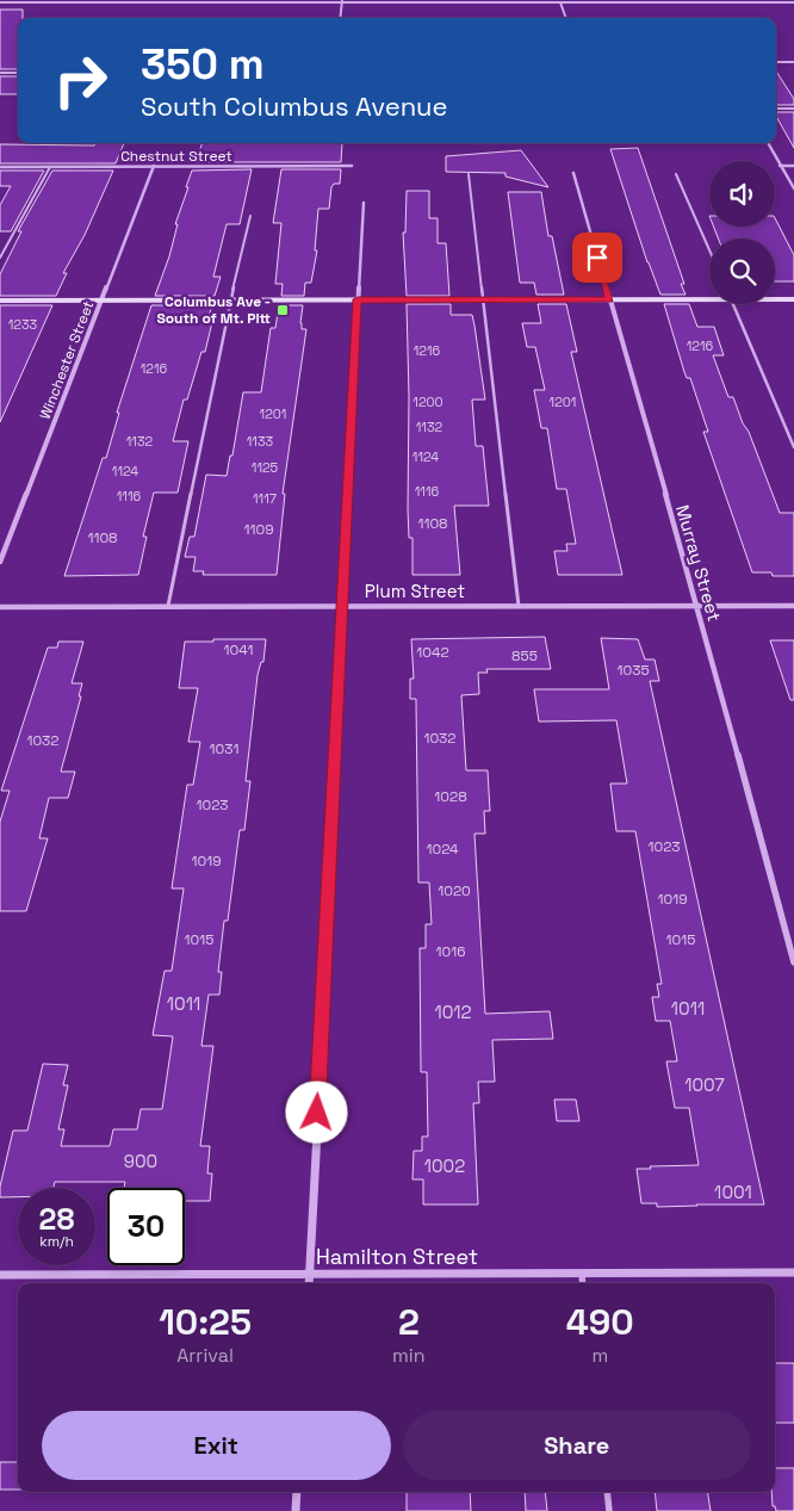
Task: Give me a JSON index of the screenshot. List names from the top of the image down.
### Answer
{
  "streets": {
    "street": [
      "Chestnut Street",
      "Winchester Street",
      "Murray Street",
      "Plum Street",
      "Hamilton Street"
    ]
  },
  "crossings": [
    ["Chestnut Street", "Winchester Street"],
    ["Murray Street", "Plum Street"]
  ],
  "places": {
    "transit": ["Columbus Ave - South of Mt. Pitt"]
  },
  "house_numbers": [
    "1233",
    "1216",
    "1216",
    "1216",
    "1200",
    "1201",
    "1201",
    "1132",
    "1132",
    "1133",
    "1124",
    "1125",
    "1124",
    "1116",
    "1116",
    "1117",
    "1108",
    "1109",
    "1108",
    "1041",
    "1042",
    "855",
    "1035",
    "1032",
    "1032",
    "1031",
    "1028",
    "1023",
    "1023",
    "1024",
    "1019",
    "1020",
    "1019",
    "1015",
    "1015",
    "1016",
    "1011",
    "1011",
    "1012",
    "1007",
    "900",
    "1002",
    "1001"
  ],
  "page": {
    "turn": ["350 m", "South Columbus Avenue"],
    "speed": "28 km/h",
    "limit": "30",
    "eta": [
      "10:25",
      "Arrival",
      "2",
      "min",
      "490",
      "m"
    ],
    "buttons": ["Exit", "Share"]
  }
}
